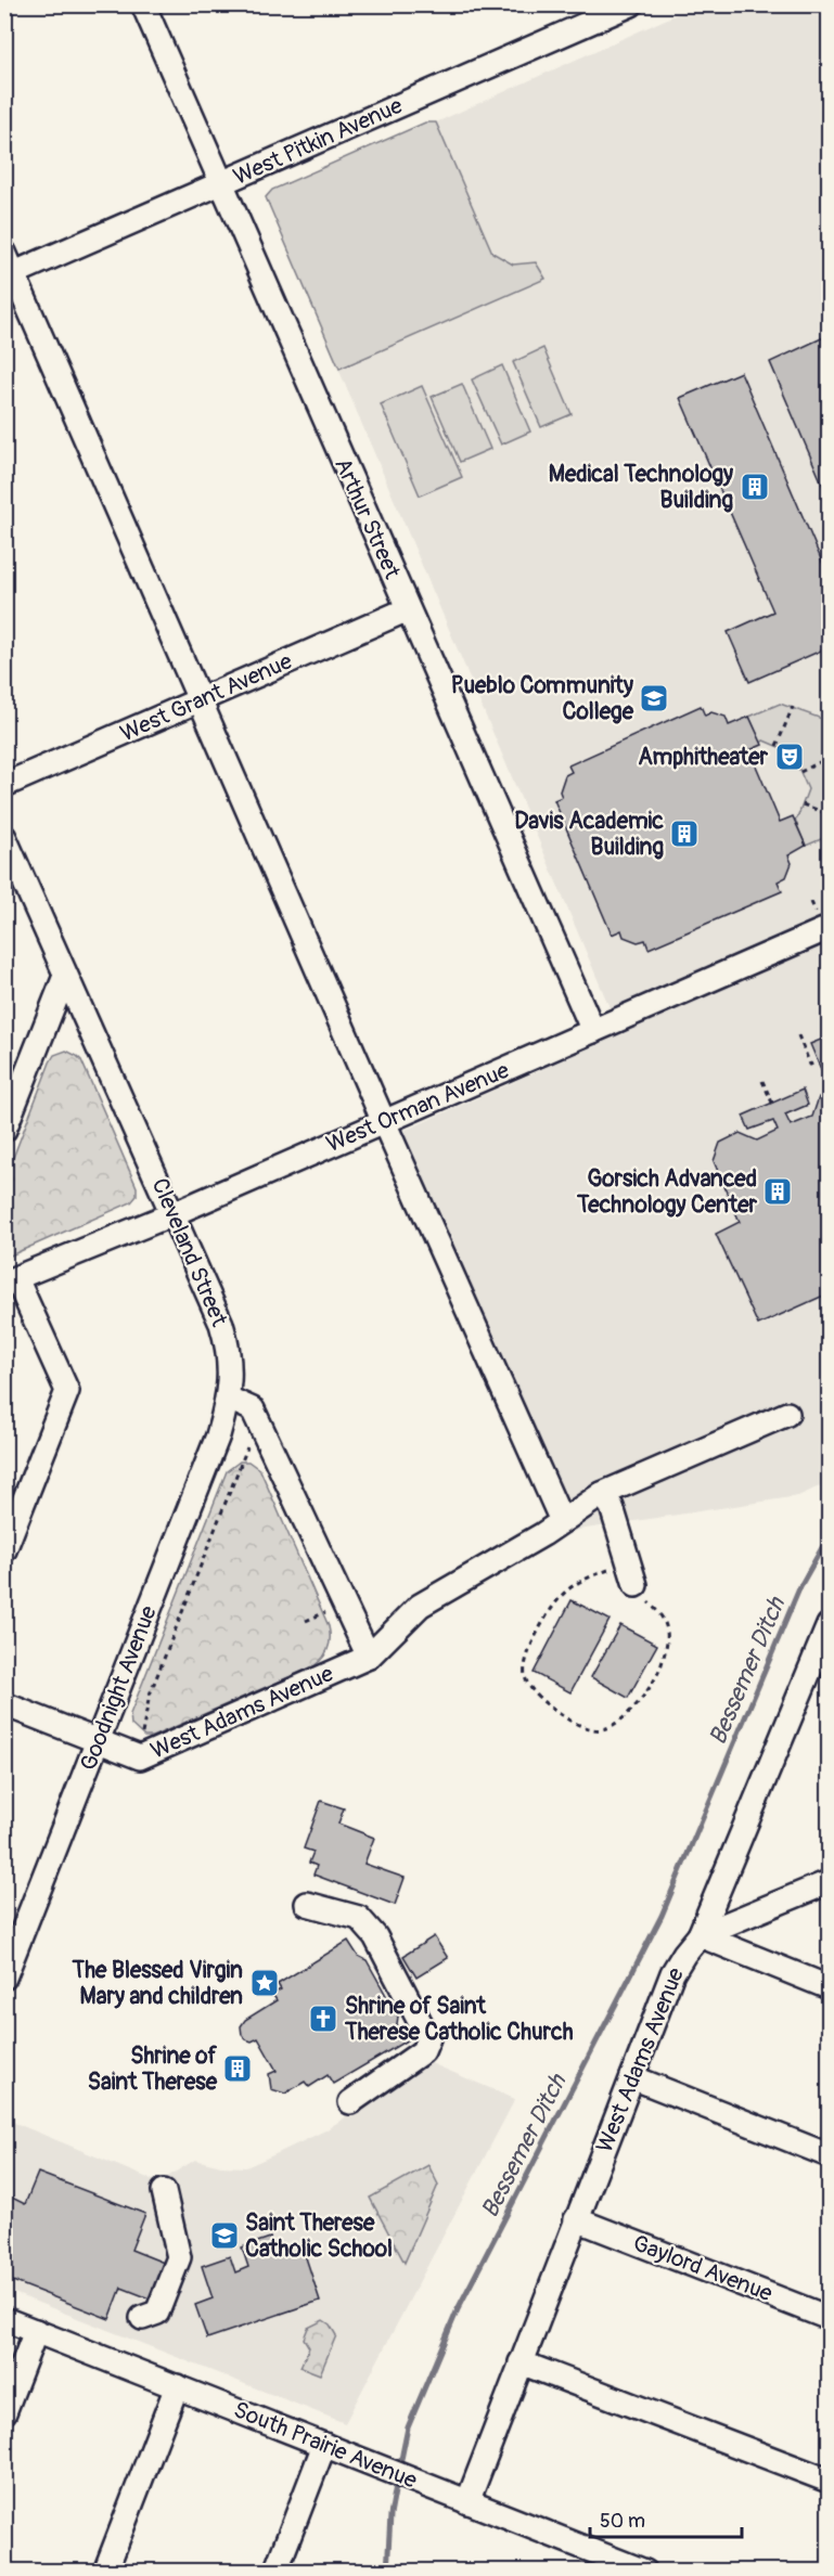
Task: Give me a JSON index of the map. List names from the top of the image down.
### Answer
{
  "streets": {
    "street": [
      "West Pitkin Avenue",
      "Arthur Street",
      "West Grant Avenue",
      "West Orman Avenue",
      "Cleveland Street",
      "Goodnight Avenue",
      "West Adams Avenue",
      "Gaylord Avenue",
      "South Prairie Avenue"
    ]
  },
  "crossings": [
    ["West Pitkin Avenue", "Arthur Street"],
    ["Arthur Street", "West Grant Avenue"],
    ["Arthur Street", "West Orman Avenue"],
    ["West Orman Avenue", "Cleveland Street"],
    ["Cleveland Street", "Goodnight Avenue"],
    ["Goodnight Avenue", "West Adams Avenue"],
    ["West Adams Avenue", "Gaylord Avenue"],
    ["West Adams Avenue", "South Prairie Avenue"]
  ],
  "water": ["Bessemer Ditch"],
  "places": {
    "building": [
      "Medical Technology Building",
      "Davis Academic Building",
      "Gorsich Advanced Technology Center",
      "Shrine of Saint Therese"
    ],
    "school or university": ["Pueblo Community College", "Saint Therese Catholic School"],
    "theatre": ["Amphitheater"],
    "place": ["The Blessed Virgin Mary and children"],
    "church": ["Shrine of Saint Therese Catholic Church"]
  },
  "scale_bar": "50 m"
}
